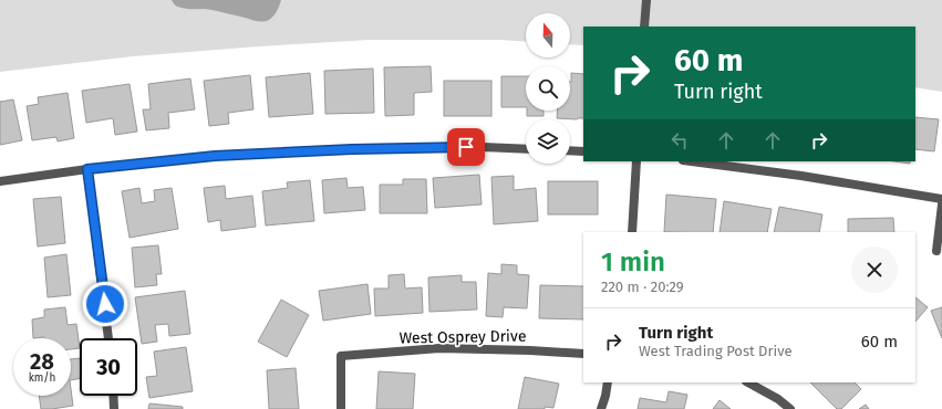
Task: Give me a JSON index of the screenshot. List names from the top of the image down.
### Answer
{
  "streets": {
    "street": ["West Osprey Drive"]
  },
  "north": "top",
  "page": {
    "turn": ["60 m", "Turn right"],
    "heading": ["1 min", "220 m · 20:29"],
    "list": [
      {
        "name": "Turn right",
        "note": "West Trading Post Drive",
        "value": "60 m"
      }
    ],
    "speed": "28 km/h",
    "limit": "30"
  }
}
